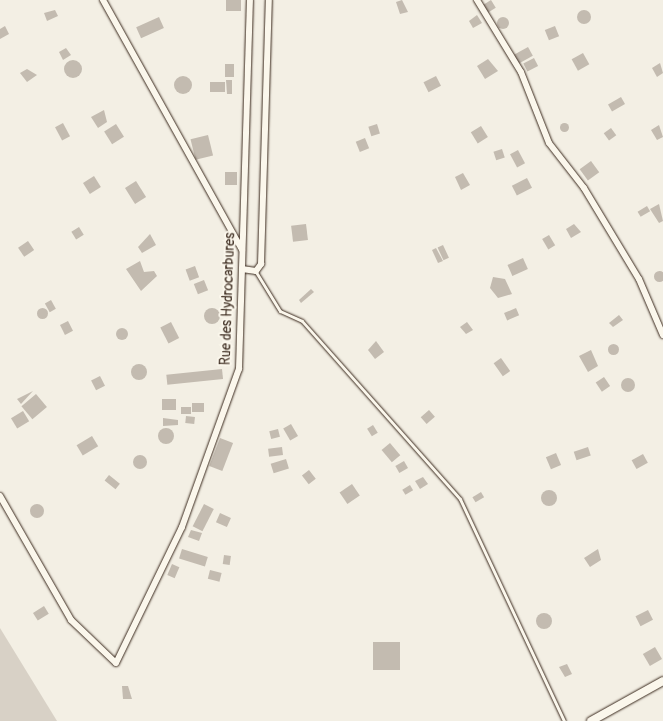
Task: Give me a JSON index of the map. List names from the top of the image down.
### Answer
{
  "streets": {
    "street": ["Rue des Hydrocarbures"]
  }
}
